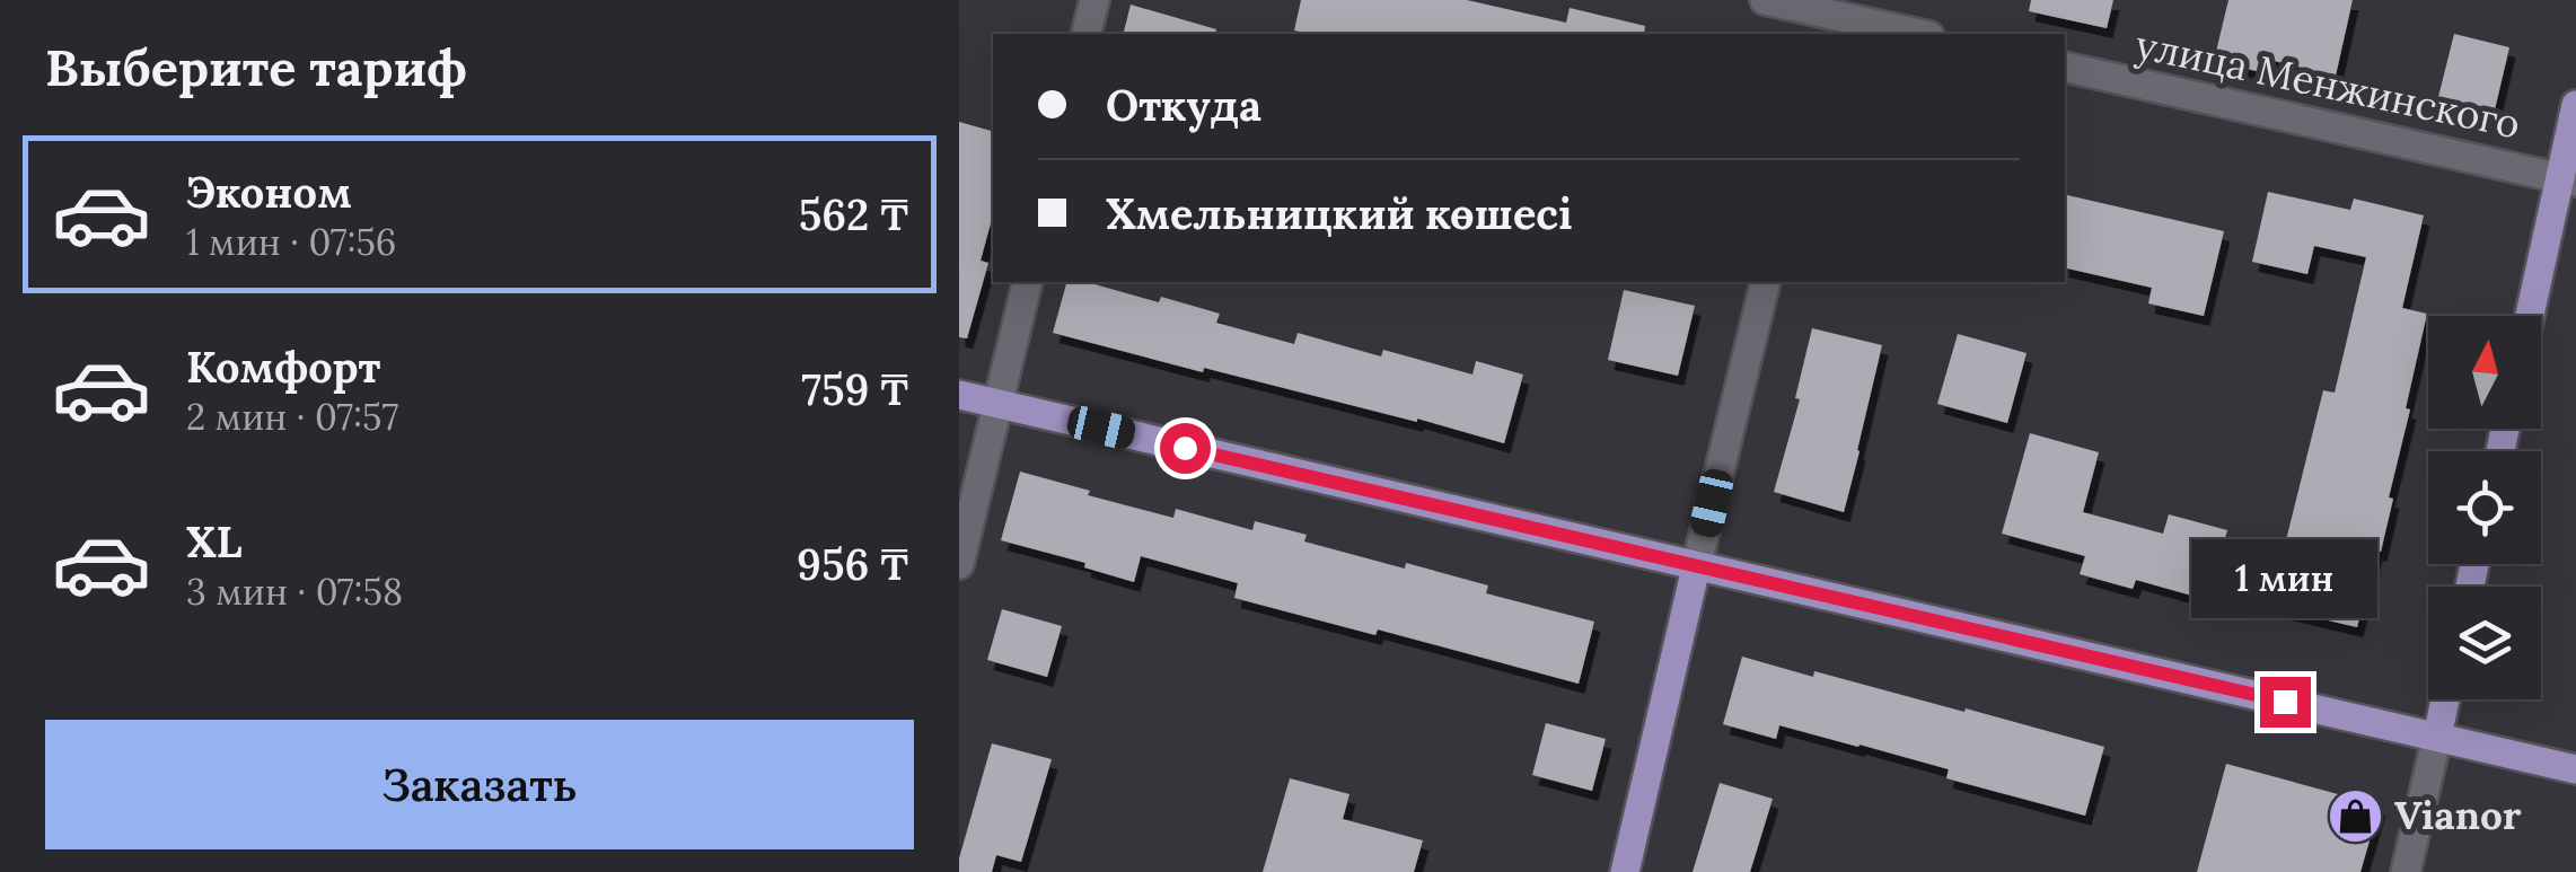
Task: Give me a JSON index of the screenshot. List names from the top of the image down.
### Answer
{
  "streets": {
    "street": ["улица Менжинского"]
  },
  "places": {
    "shop": ["Vianor"]
  },
  "north": "top",
  "page": {
    "heading": "Выберите тариф",
    "banner": ["Откуда", "Хмельницкий көшесі"],
    "list": [
      {
        "name": "Эконом",
        "note": "1 мин · 07:56",
        "value": "562 ₸"
      },
      {
        "name": "Комфорт",
        "note": "2 мин · 07:57",
        "value": "759 ₸"
      },
      {
        "name": "XL",
        "note": "3 мин · 07:58",
        "value": "956 ₸"
      }
    ],
    "bubble": "1 мин",
    "buttons": "Заказать"
  }
}
